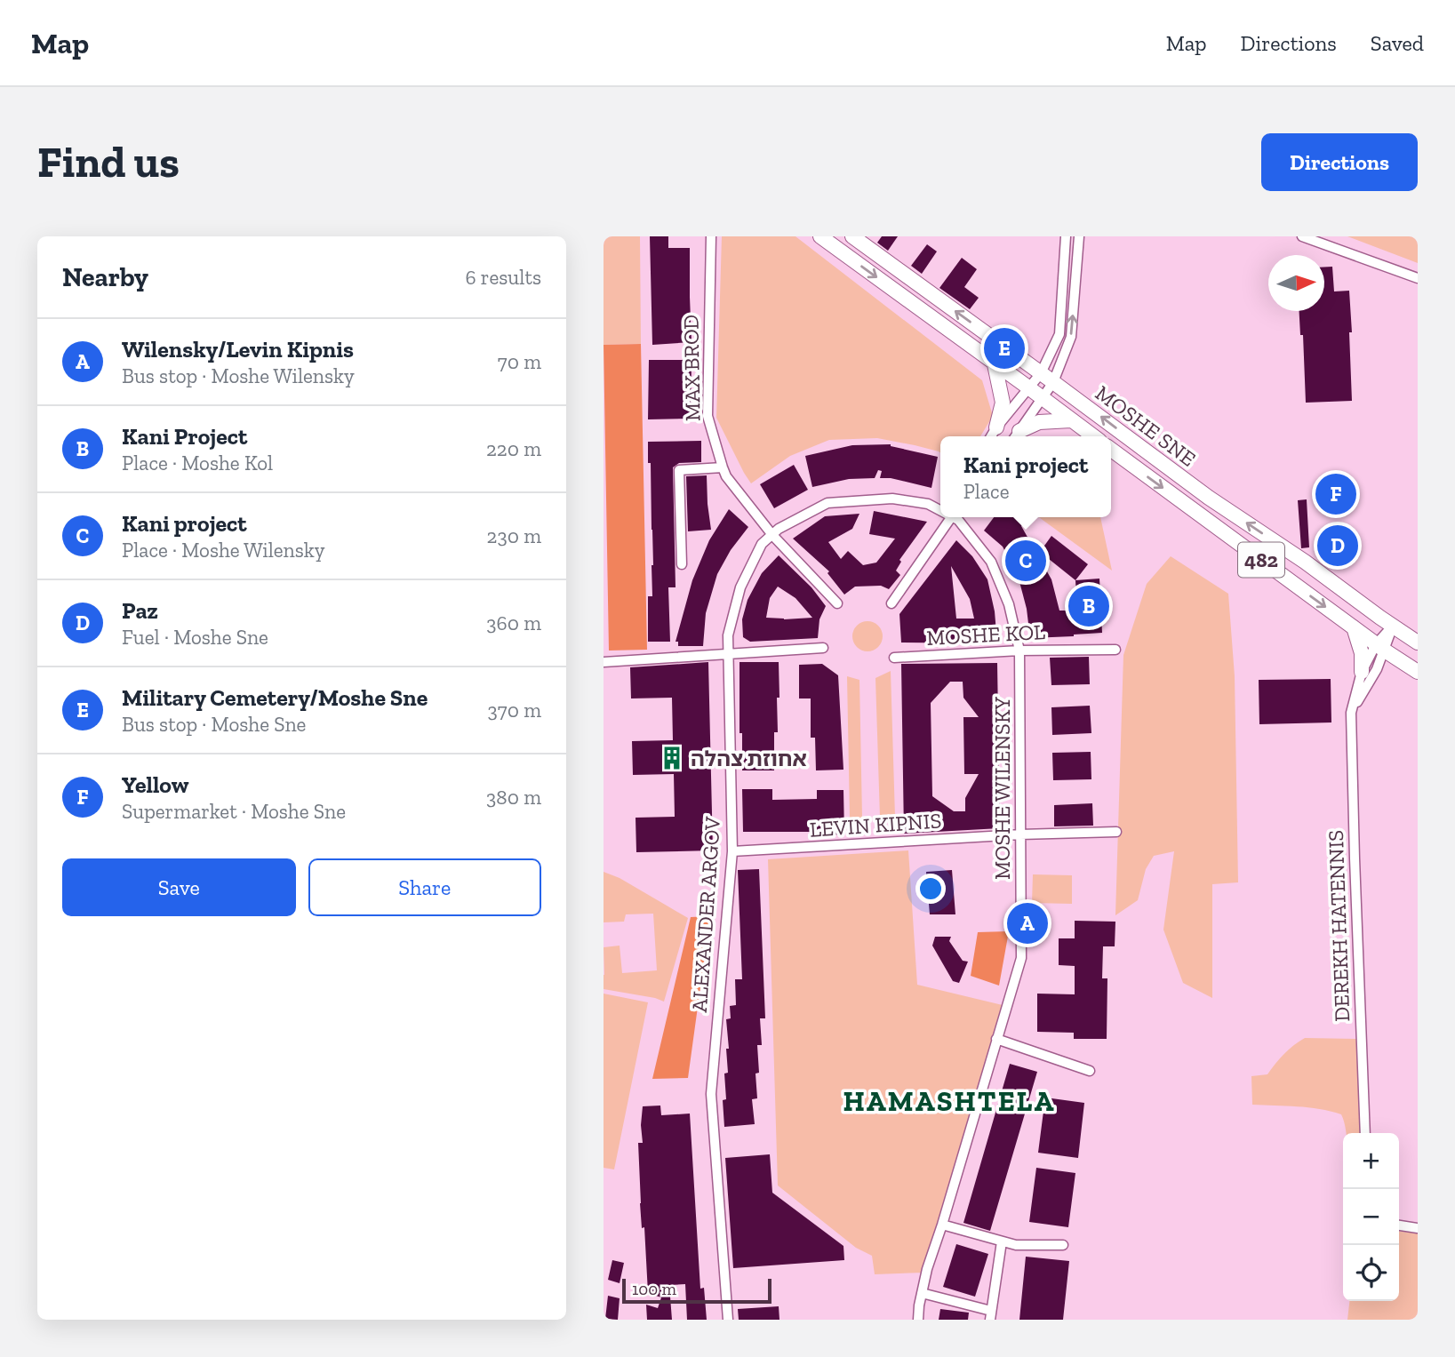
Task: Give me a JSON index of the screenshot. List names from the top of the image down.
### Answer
{
  "streets": {
    "main road": ["MOSHE SNE", "482"],
    "street": [
      "MAX BROD",
      "MOSHE KOL",
      "MOSHE WILENSKY",
      "LEVIN KIPNIS",
      "ALEXANDER ARGOV",
      "DEREKH HATENNIS"
    ]
  },
  "crossings": [
    ["MAX BROD", "ALEXANDER ARGOV"],
    ["MOSHE SNE", "DEREKH HATENNIS"],
    ["MOSHE KOL", "MOSHE WILENSKY"],
    ["MOSHE WILENSKY", "LEVIN KIPNIS"],
    ["LEVIN KIPNIS", "ALEXANDER ARGOV"]
  ],
  "districts": ["HAMASHTELA"],
  "places": {
    "building": ["אחוזת צהלה"]
  },
  "scale_bar": "100 m",
  "north": "right",
  "page": {
    "header": "Map",
    "nav": ["Map", "Directions", "Saved"],
    "buttons": [
      "Directions",
      ["Save", "Share"]
    ],
    "title": "Find us",
    "heading": ["Nearby", "6 results"],
    "list": [
      {
        "mark": "A",
        "name": "Wilensky/Levin Kipnis",
        "note": "Bus stop · Moshe Wilensky",
        "value": "70 m"
      },
      {
        "mark": "B",
        "name": "Kani Project",
        "note": "Place · Moshe Kol",
        "value": "220 m"
      },
      {
        "mark": "C",
        "name": "Kani project",
        "note": "Place · Moshe Wilensky",
        "value": "230 m"
      },
      {
        "mark": "D",
        "name": "Paz",
        "note": "Fuel · Moshe Sne",
        "value": "360 m"
      },
      {
        "mark": "E",
        "name": "Military Cemetery/Moshe Sne",
        "note": "Bus stop · Moshe Sne",
        "value": "370 m"
      },
      {
        "mark": "F",
        "name": "Yellow",
        "note": "Supermarket · Moshe Sne",
        "value": "380 m"
      }
    ],
    "pins": [
      "E",
      "F",
      "D",
      "C",
      "B",
      "A"
    ],
    "popup": ["Kani project", "Place"],
    "map_buttons": ["+", "−"],
    "scale": "100 m"
  }
}
